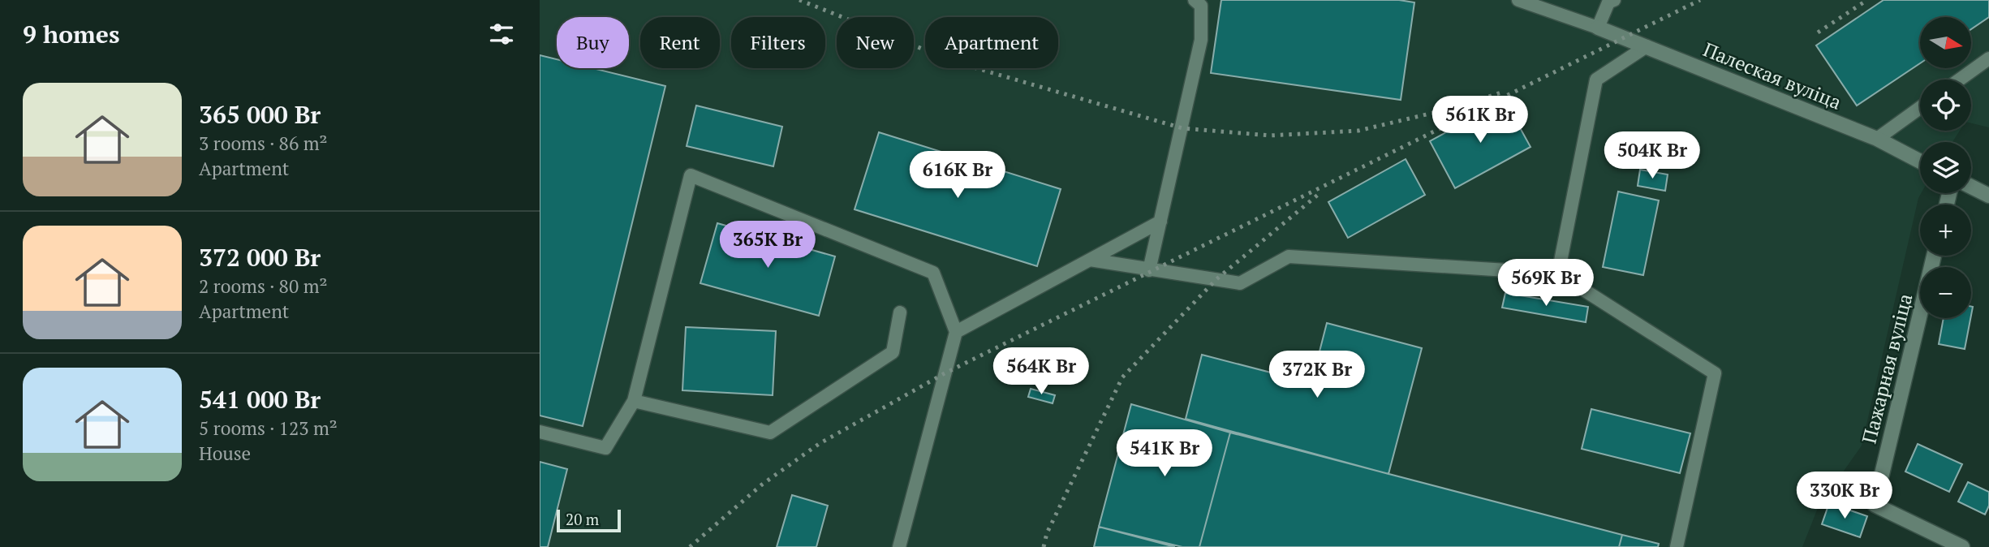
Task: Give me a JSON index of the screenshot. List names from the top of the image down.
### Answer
{
  "streets": {
    "street": ["Палеская вуліца", "Пажарная вуліца"]
  },
  "scale_bar": "20 m",
  "north": "right",
  "page": {
    "heading": "9 homes",
    "map_buttons": ["+", "−"],
    "chip": [
      "Buy",
      "Rent",
      "Filters",
      "New",
      "Apartment"
    ],
    "list": [
      {
        "name": "365 000 Br",
        "note": "3 rooms · 86 m² · Apartment"
      },
      {
        "name": "372 000 Br",
        "note": "2 rooms · 80 m² · Apartment"
      },
      {
        "name": "541 000 Br",
        "note": "5 rooms · 123 m² · House"
      }
    ],
    "price": [
      "561K Br",
      "504K Br",
      "616K Br",
      "365K Br",
      "569K Br",
      "564K Br",
      "372K Br",
      "541K Br",
      "330K Br"
    ],
    "scale": "20 m"
  }
}
